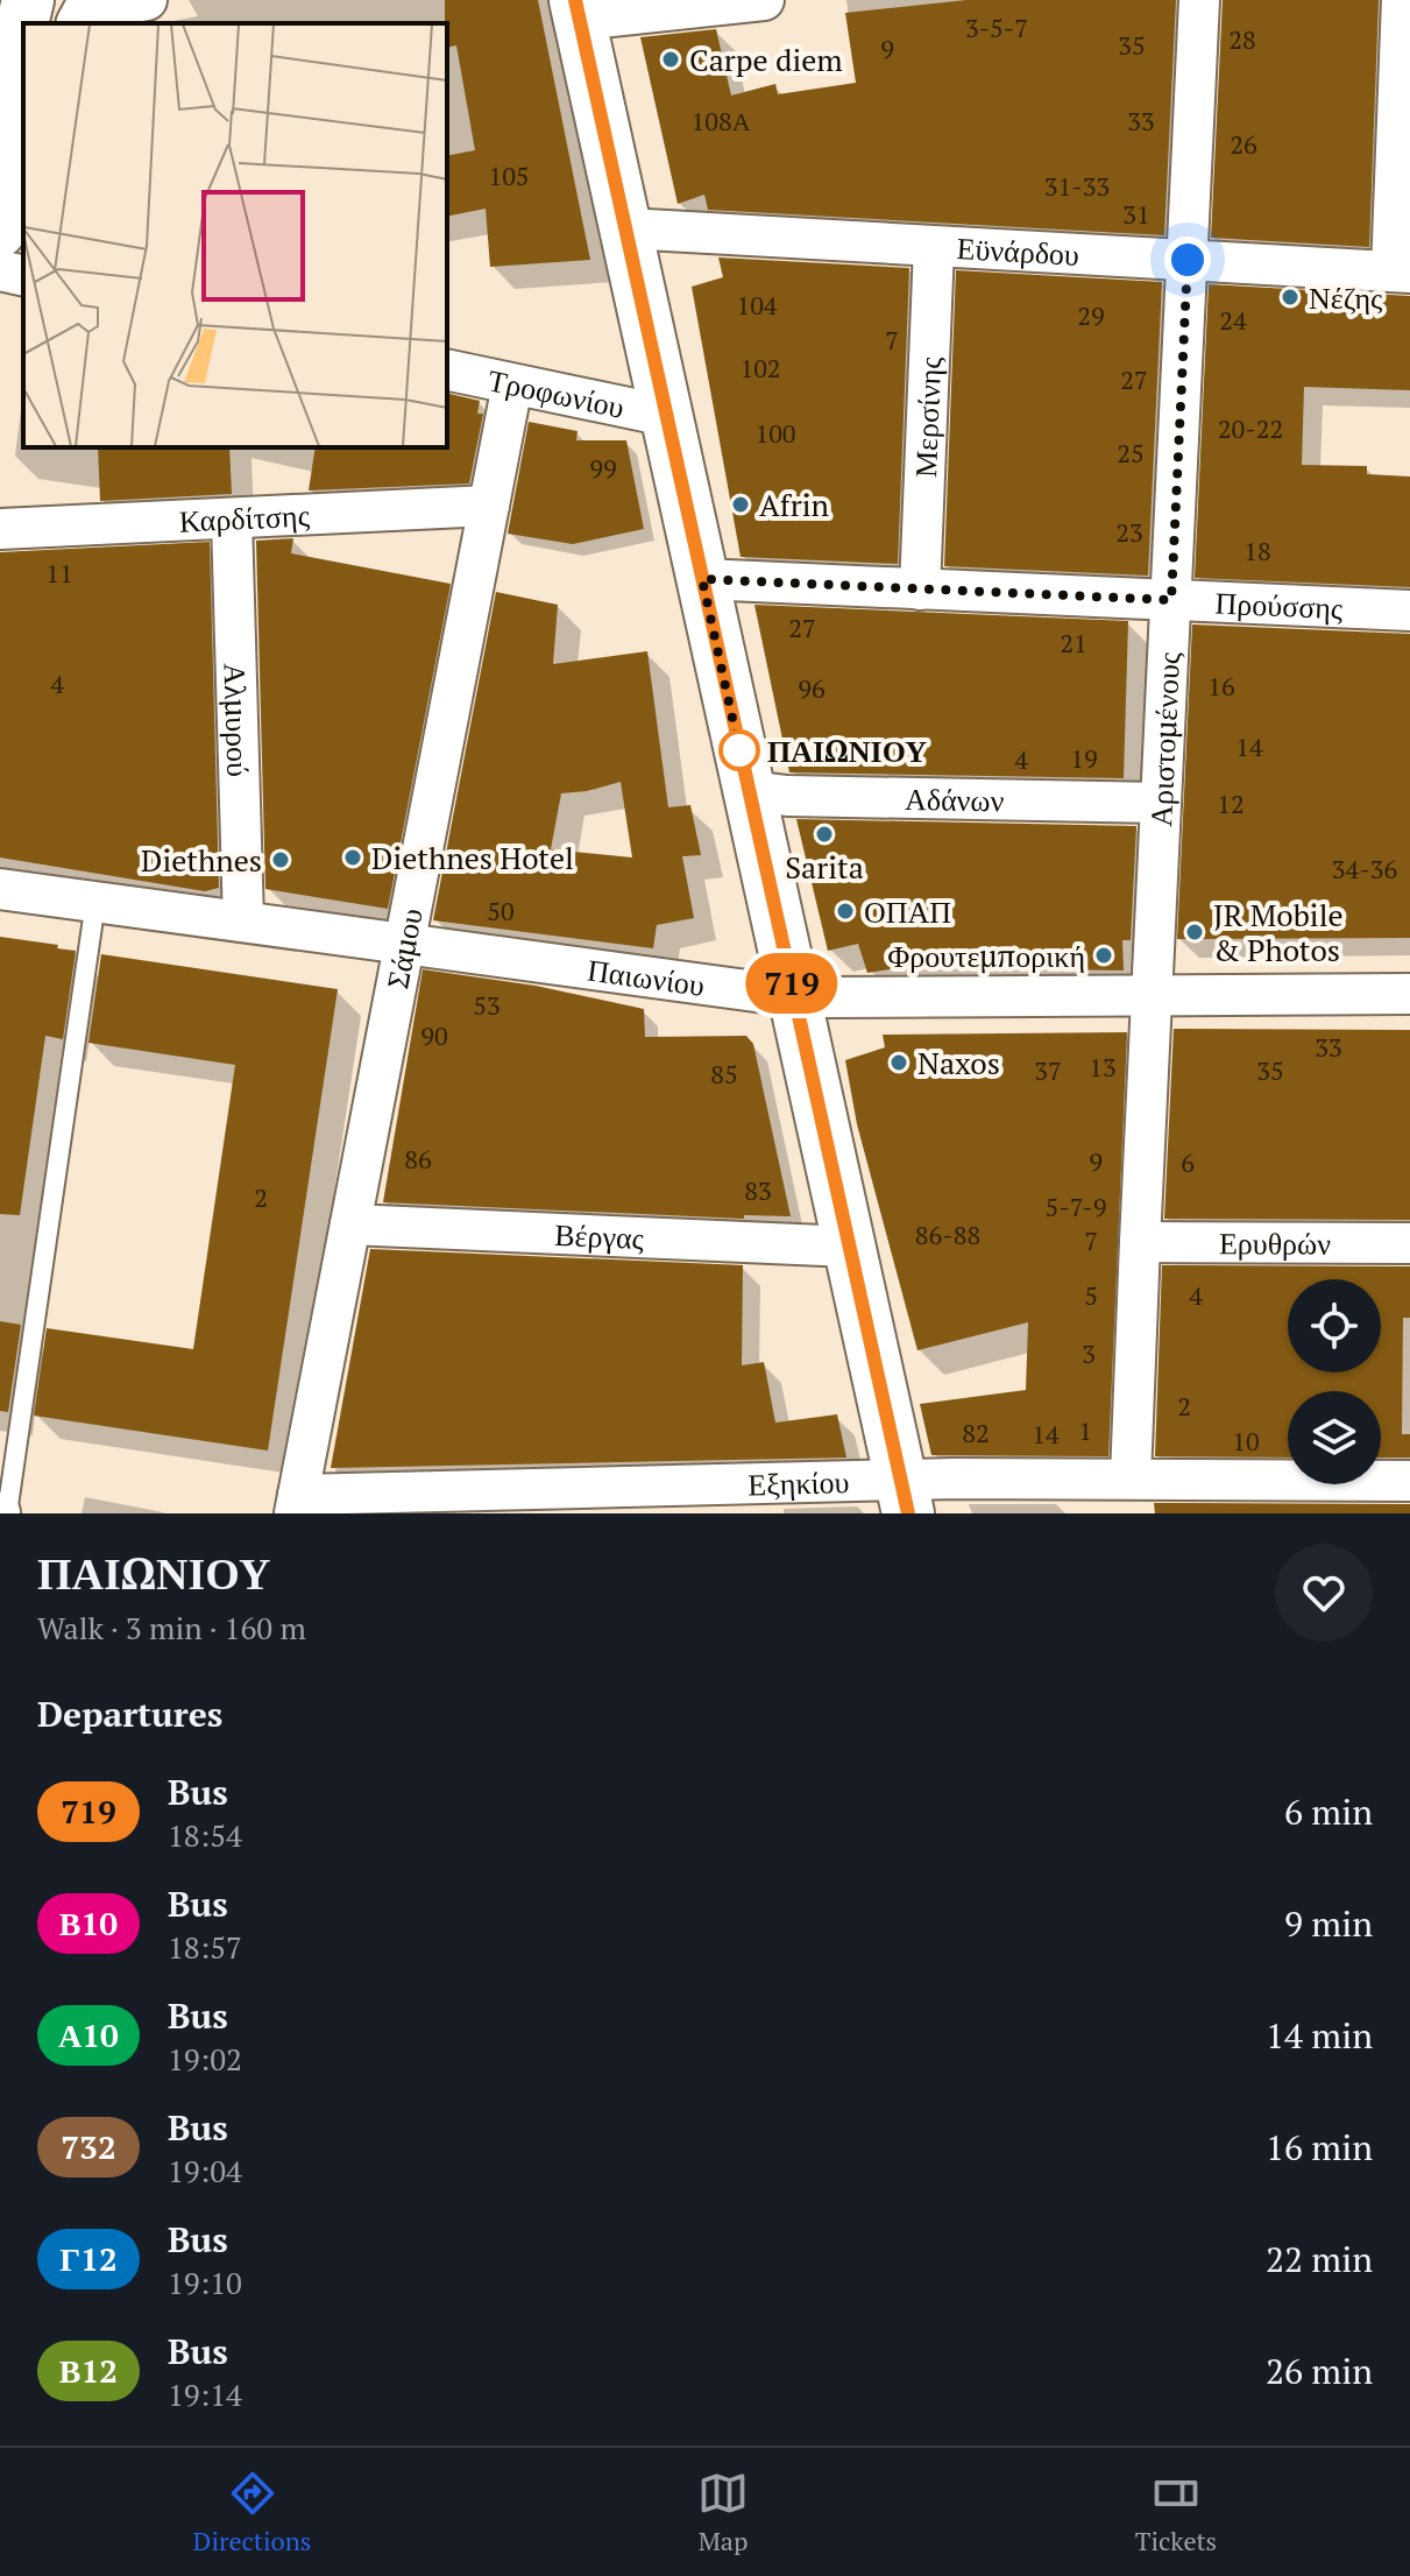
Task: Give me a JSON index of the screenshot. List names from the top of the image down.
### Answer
{
  "streets": {
    "street": [
      "Εϋνάρδου",
      "Τροφωνίου",
      "Μερσίνης",
      "Καρδίτσης",
      "Προύσσης",
      "Αλμυρού",
      "Αριστομένους",
      "Αδάνων",
      "Σάμου",
      "Παιωνίου",
      "Βέργας",
      "Ερυθρών",
      "Εξηκίου"
    ]
  },
  "crossings": [
    ["Εϋνάρδου", "Μερσίνης"],
    ["Εϋνάρδου", "Αριστομένους"],
    ["Τροφωνίου", "Σάμου"],
    ["Μερσίνης", "Προύσσης"],
    ["Καρδίτσης", "Αλμυρού"],
    ["Καρδίτσης", "Σάμου"],
    ["Προύσσης", "Αριστομένους"],
    ["Αλμυρού", "Παιωνίου"],
    ["Αριστομένους", "Αδάνων"],
    ["Αριστομένους", "Παιωνίου"],
    ["Αριστομένους", "Ερυθρών"],
    ["Αριστομένους", "Εξηκίου"],
    ["Σάμου", "Παιωνίου"],
    ["Σάμου", "Βέργας"],
    ["Σάμου", "Εξηκίου"]
  ],
  "places": [
    "Carpe diem",
    "Νέζης",
    "Afrin",
    "ΠΑΙΩΝΙΟΥ",
    "Sarita",
    "Diethnes Hotel",
    "Diethnes",
    "ΟΠΑΠ",
    "JR Mobile & Photos",
    "Φρουτεμπορική",
    "Naxos"
  ],
  "lines": ["bus line 719"],
  "house_numbers": [
    "3-5-7",
    "28",
    "35",
    "9",
    "108Α",
    "33",
    "26",
    "105",
    "31-33",
    "31",
    "104",
    "29",
    "24",
    "7",
    "102",
    "27",
    "20-22",
    "100",
    "25",
    "99",
    "23",
    "18",
    "11",
    "27",
    "21",
    "4",
    "16",
    "96",
    "14",
    "19",
    "4",
    "12",
    "34-36",
    "50",
    "53",
    "90",
    "33",
    "13",
    "37",
    "35",
    "85",
    "86",
    "9",
    "6",
    "83",
    "2",
    "5-7-9",
    "86-88",
    "7",
    "5",
    "4",
    "3",
    "2",
    "1",
    "82",
    "14",
    "10"
  ],
  "page": {
    "on_map": "719",
    "heading": [
      ["ΠΑΙΩΝΙΟΥ", "Walk · 3 min · 160 m"],
      "Departures"
    ],
    "list": [
      {
        "mark": "719",
        "name": "Bus",
        "note": "18:54",
        "value": "6 min"
      },
      {
        "mark": "Β10",
        "name": "Bus",
        "note": "18:57",
        "value": "9 min"
      },
      {
        "mark": "Α10",
        "name": "Bus",
        "note": "19:02",
        "value": "14 min"
      },
      {
        "mark": "732",
        "name": "Bus",
        "note": "19:04",
        "value": "16 min"
      },
      {
        "mark": "Γ12",
        "name": "Bus",
        "note": "19:10",
        "value": "22 min"
      },
      {
        "mark": "Β12",
        "name": "Bus",
        "note": "19:14",
        "value": "26 min"
      }
    ],
    "tabs": ["Directions", "Map", "Tickets"]
  }
}
